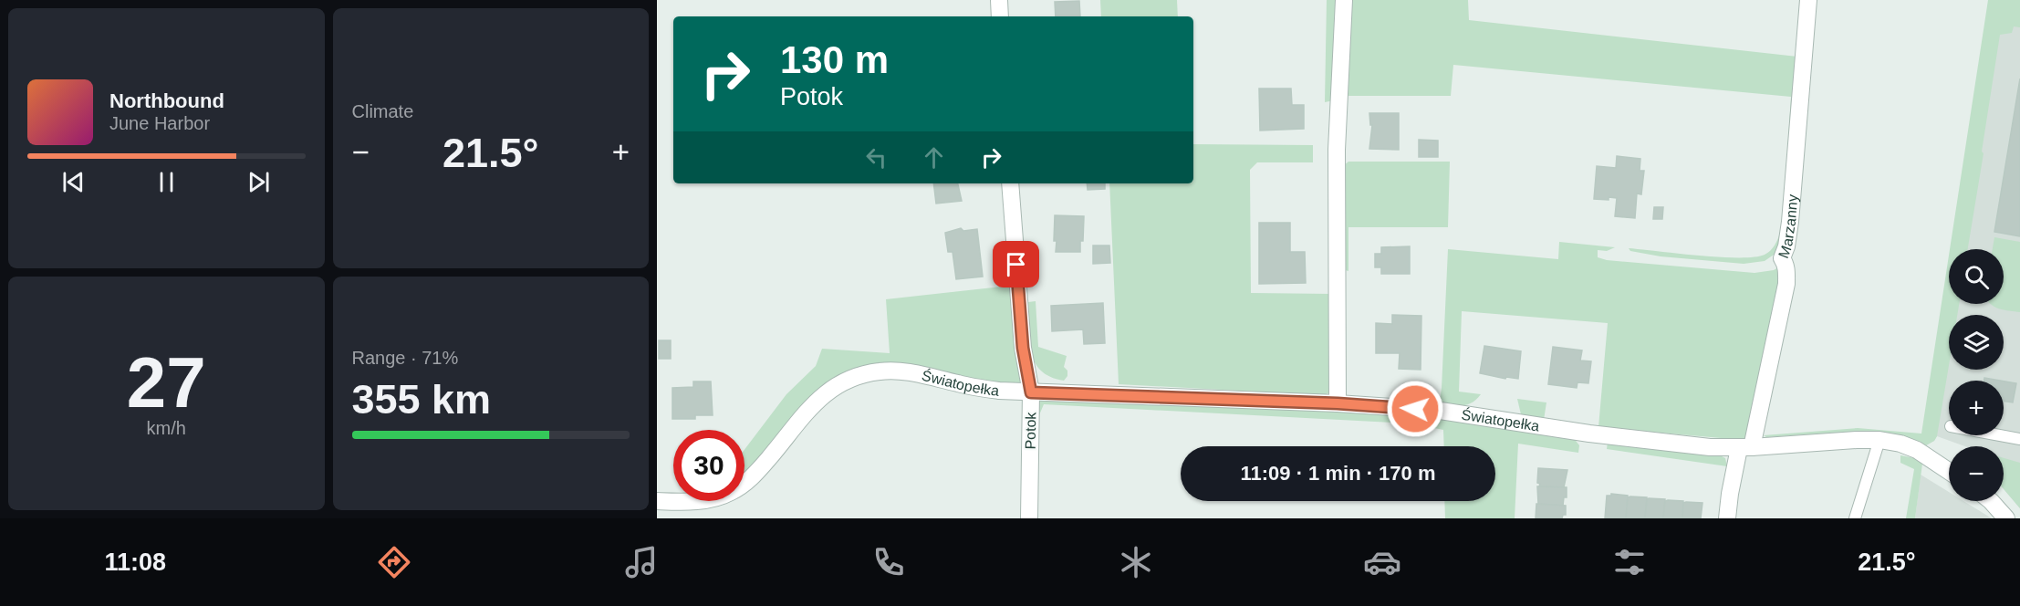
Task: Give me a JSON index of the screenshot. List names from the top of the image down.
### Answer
{
  "streets": {
    "street": ["Marzanny", "Światopełka", "Potok"]
  },
  "crossings": [
    ["Marzanny", "Światopełka"],
    ["Światopełka", "Potok"]
  ],
  "page": {
    "tile": [
      "Climate",
      ["27", "km/h"],
      ["Range · 71%", "355 km"]
    ],
    "turn": ["130 m", "Potok"],
    "song": ["Northbound", "June Harbor"],
    "heat": ["−", "21.5°", "+"],
    "map_buttons": ["+", "−"],
    "limit": "30",
    "trip": "11:09 · 1 min · 170 m",
    "tabs": ["11:08", "21.5°"]
  }
}
